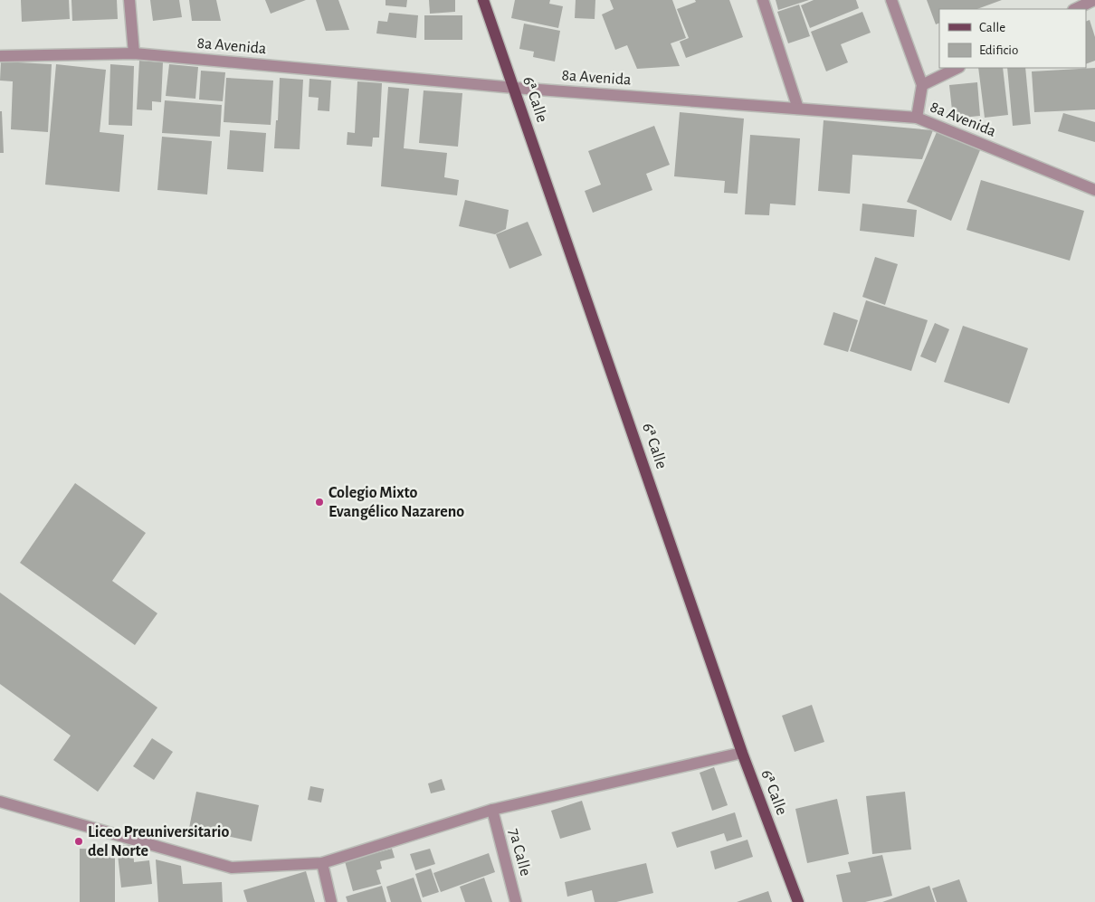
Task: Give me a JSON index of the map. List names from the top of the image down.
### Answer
{
  "streets": {
    "main road": ["6ª Calle"],
    "street": ["8a Avenida", "7a Calle"]
  },
  "crossings": [
    ["8a Avenida", "6ª Calle"]
  ],
  "places": ["Colegio Mixto Evangélico Nazareno", "Liceo Preuniversitario del Norte"],
  "legend": ["Calle", "Edificio"]
}
